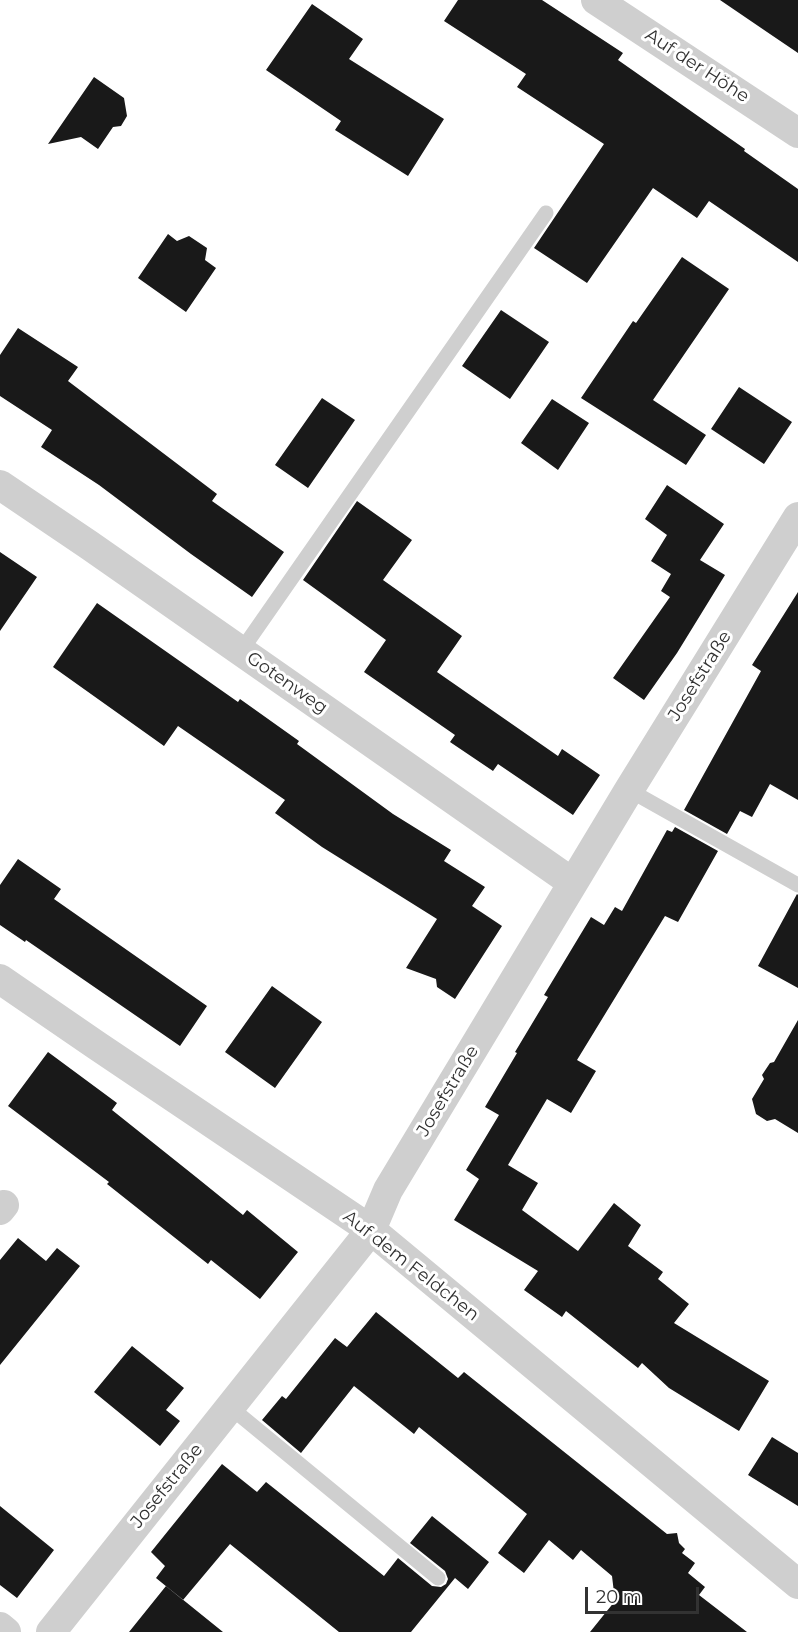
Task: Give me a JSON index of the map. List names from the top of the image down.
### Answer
{
  "streets": {
    "street": [
      "Auf der Höhe",
      "Josefstraße",
      "Gotenweg",
      "Auf dem Feldchen"
    ]
  },
  "crossings": [
    ["Josefstraße", "Gotenweg"],
    ["Josefstraße", "Auf dem Feldchen"]
  ],
  "scale_bar": "20 m"
}
